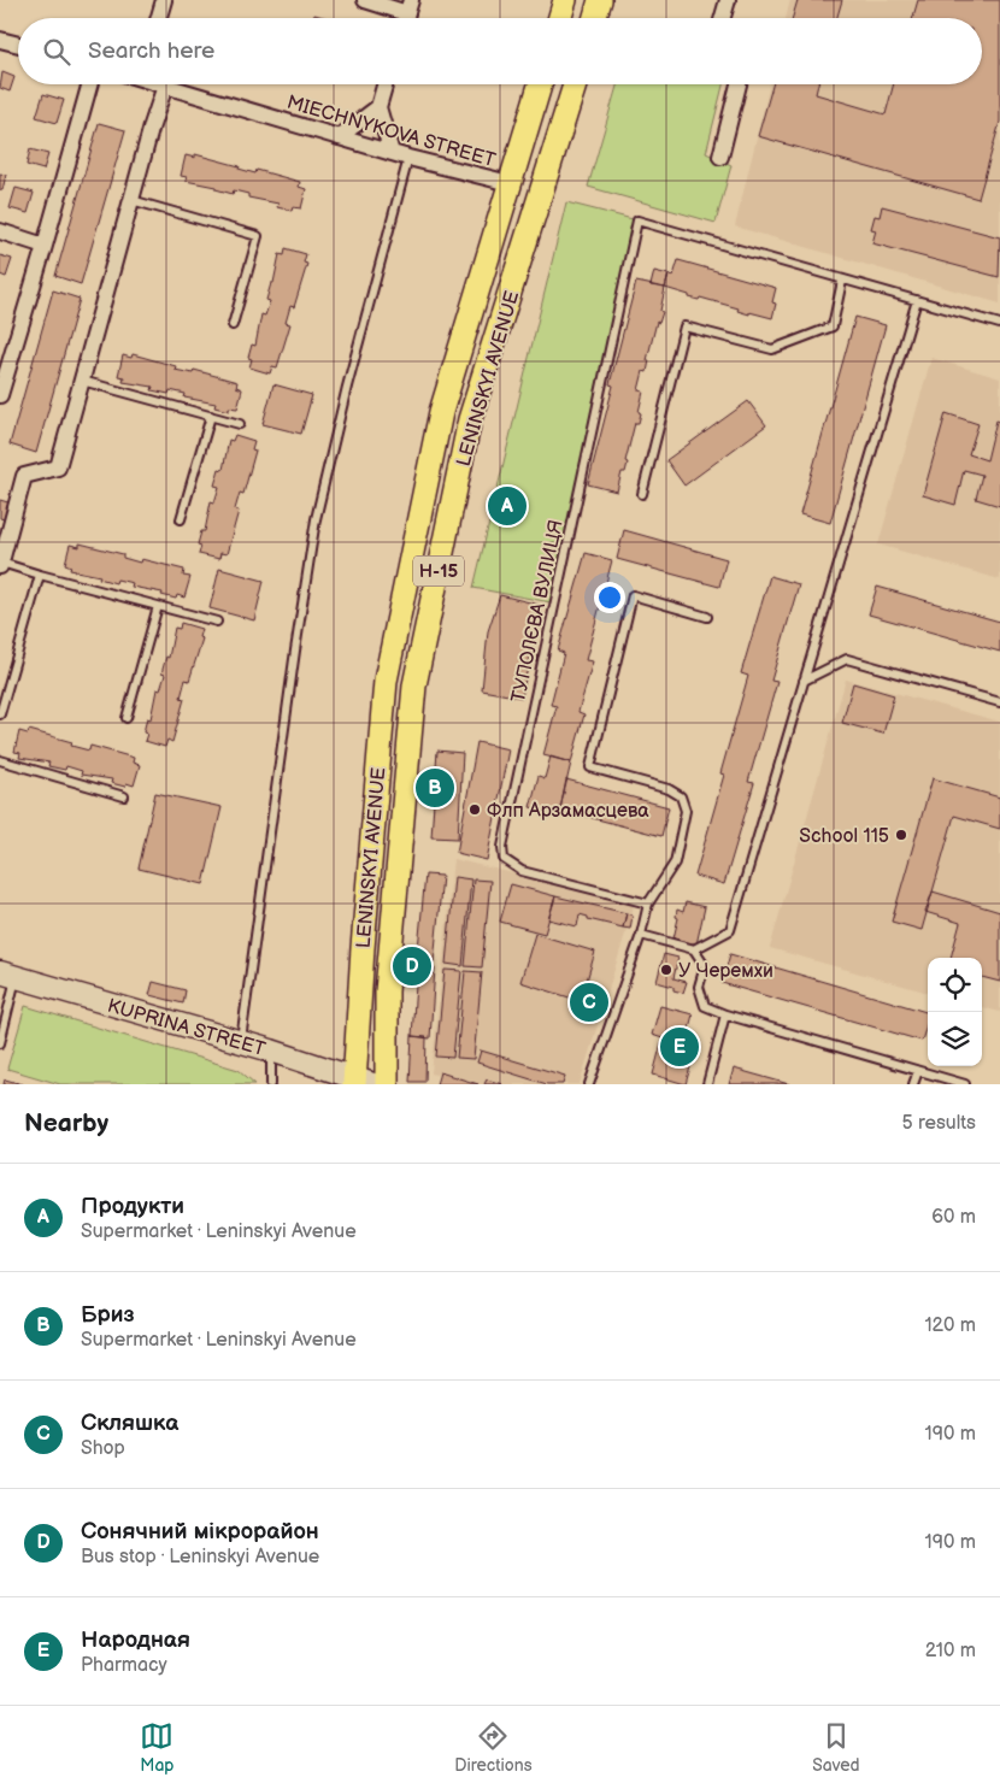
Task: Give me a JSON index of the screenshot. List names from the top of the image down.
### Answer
{
  "streets": {
    "main road": ["LENINSKYI AVENUE", "Н-15", "KUPRINA STREET"],
    "street": ["MIECHNYKOVA STREET"],
    "lane": ["ТУПОЛЄВА ВУЛИЦЯ"]
  },
  "crossings": [
    ["MIECHNYKOVA STREET", "LENINSKYI AVENUE"],
    ["LENINSKYI AVENUE", "KUPRINA STREET"]
  ],
  "places": ["Флп Арзамасцева", "School 115", "У Черемхи"],
  "page": {
    "search": "Search here",
    "pins": [
      "A",
      "B",
      "D",
      "C",
      "E"
    ],
    "heading": ["Nearby", "5 results"],
    "list": [
      {
        "mark": "A",
        "name": "Продукти",
        "note": "Supermarket · Leninskyi Avenue",
        "value": "60 m"
      },
      {
        "mark": "B",
        "name": "Бриз",
        "note": "Supermarket · Leninskyi Avenue",
        "value": "120 m"
      },
      {
        "mark": "C",
        "name": "Скляшка",
        "note": "Shop",
        "value": "190 m"
      },
      {
        "mark": "D",
        "name": "Сонячний мікрорайон",
        "note": "Bus stop · Leninskyi Avenue",
        "value": "190 m"
      },
      {
        "mark": "E",
        "name": "Народная",
        "note": "Pharmacy",
        "value": "210 m"
      }
    ],
    "nav": ["Map", "Directions", "Saved"]
  }
}
